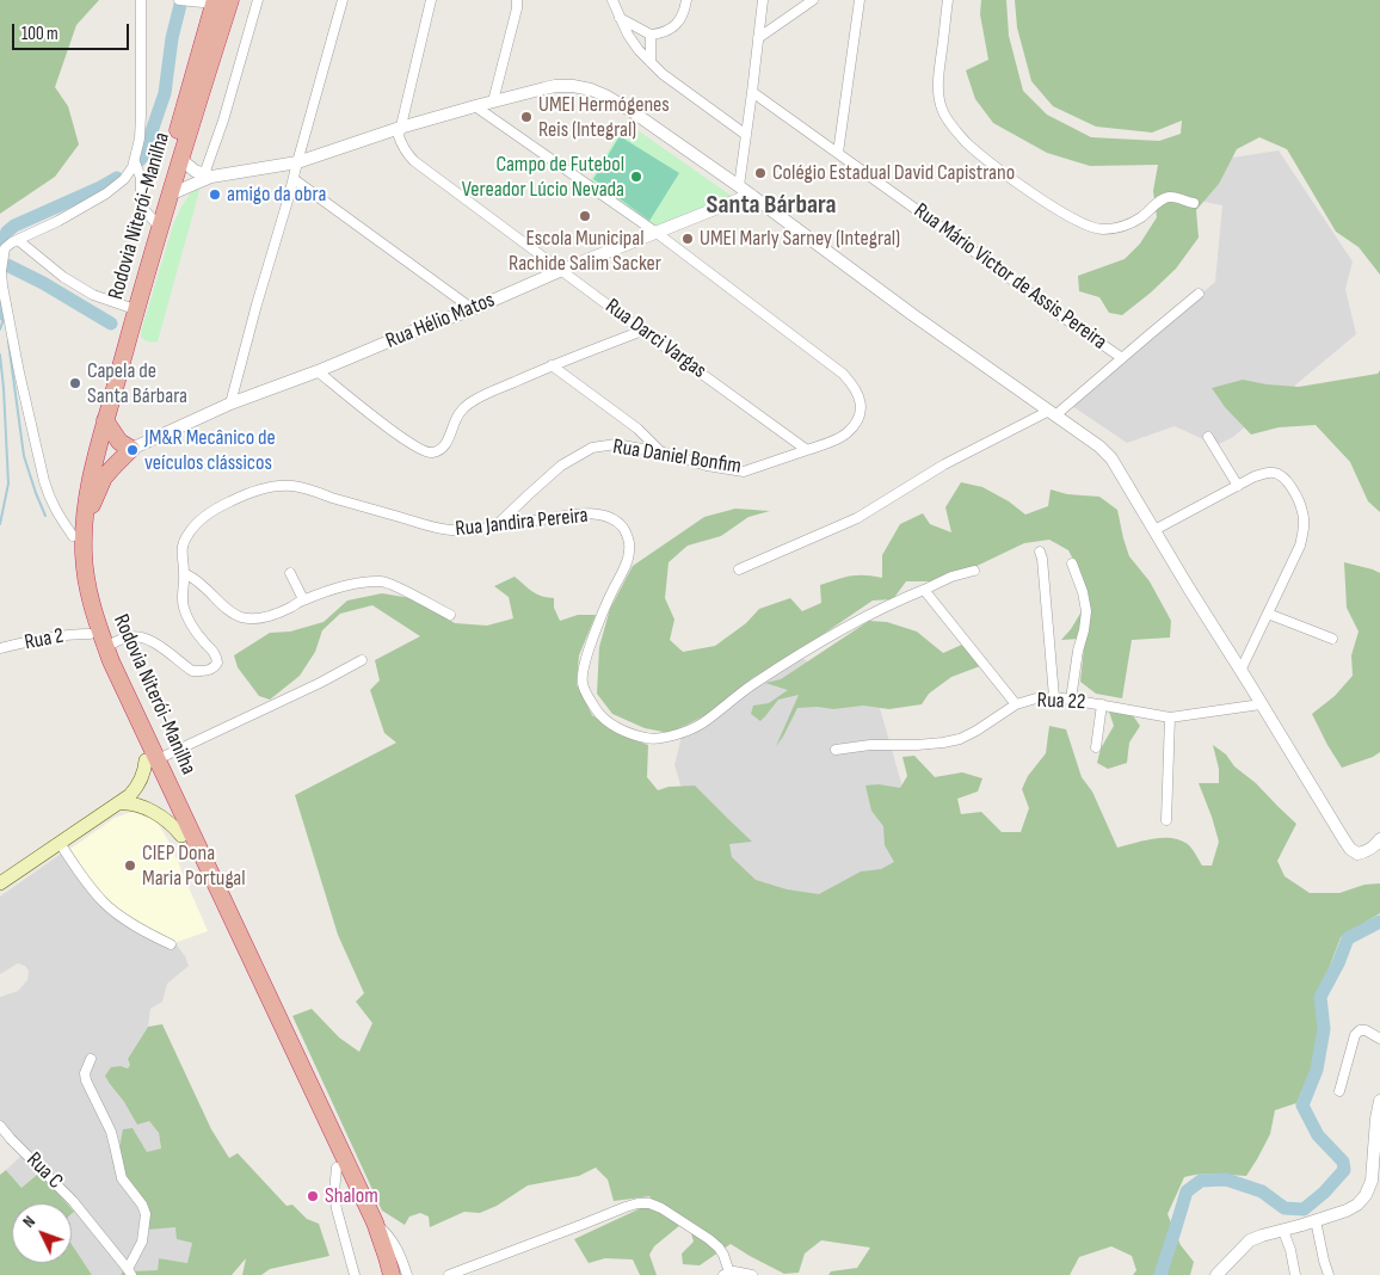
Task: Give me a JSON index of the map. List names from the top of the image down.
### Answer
{
  "streets": {
    "highway": ["Rodovia Niterói-Manilha"],
    "street": [
      "Rua Mário Victor de Assis Pereira",
      "Rua Hélio Matos",
      "Rua Darci Vargas",
      "Rua Daniel Bonfim",
      "Rua Jandira Pereira",
      "Rua 2",
      "Rua 22",
      "Rua C"
    ]
  },
  "crossings": [
    ["Rodovia Niterói-Manilha", "Rua Jandira Pereira"],
    ["Rodovia Niterói-Manilha", "Rua 2"],
    ["Rua Hélio Matos", "Rua Darci Vargas"],
    ["Rua Darci Vargas", "Rua Daniel Bonfim"],
    ["Rua Daniel Bonfim", "Rua Jandira Pereira"]
  ],
  "districts": ["Santa Bárbara"],
  "places": [
    "UMEI Hermógenes Reis (Integral)",
    "Colégio Estadual David Capistrano",
    "Campo de Futebol Vereador Lúcio Nevada",
    "amigo da obra",
    "Escola Municipal Rachide Salim Sacker",
    "UMEI Marly Sarney (Integral)",
    "Capela de Santa Bárbara",
    "JM&R Mecânico de veículos clássicos",
    "CIEP Dona Maria Portugal",
    "Shalom"
  ],
  "scale_bar": "100 m",
  "north": "top left"
}
